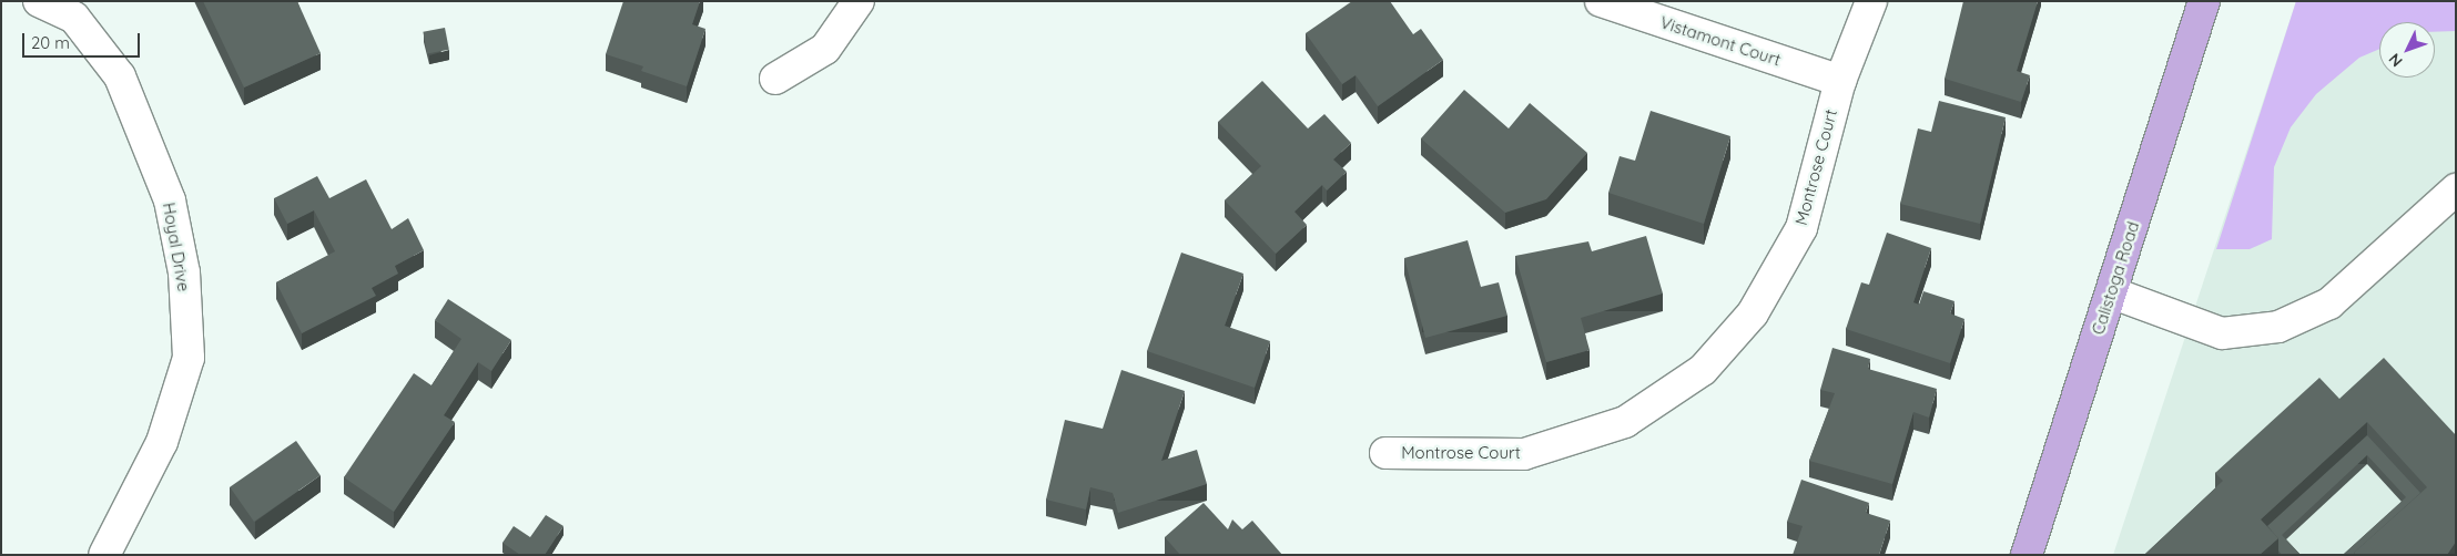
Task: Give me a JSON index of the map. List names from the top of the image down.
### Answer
{
  "streets": {
    "main road": ["Calistoga Road"],
    "street": ["Vistamont Court", "Montrose Court", "Hoyal Drive"]
  },
  "crossings": [
    ["Vistamont Court", "Montrose Court"]
  ],
  "scale_bar": "20 m",
  "north": "bottom left"
}
